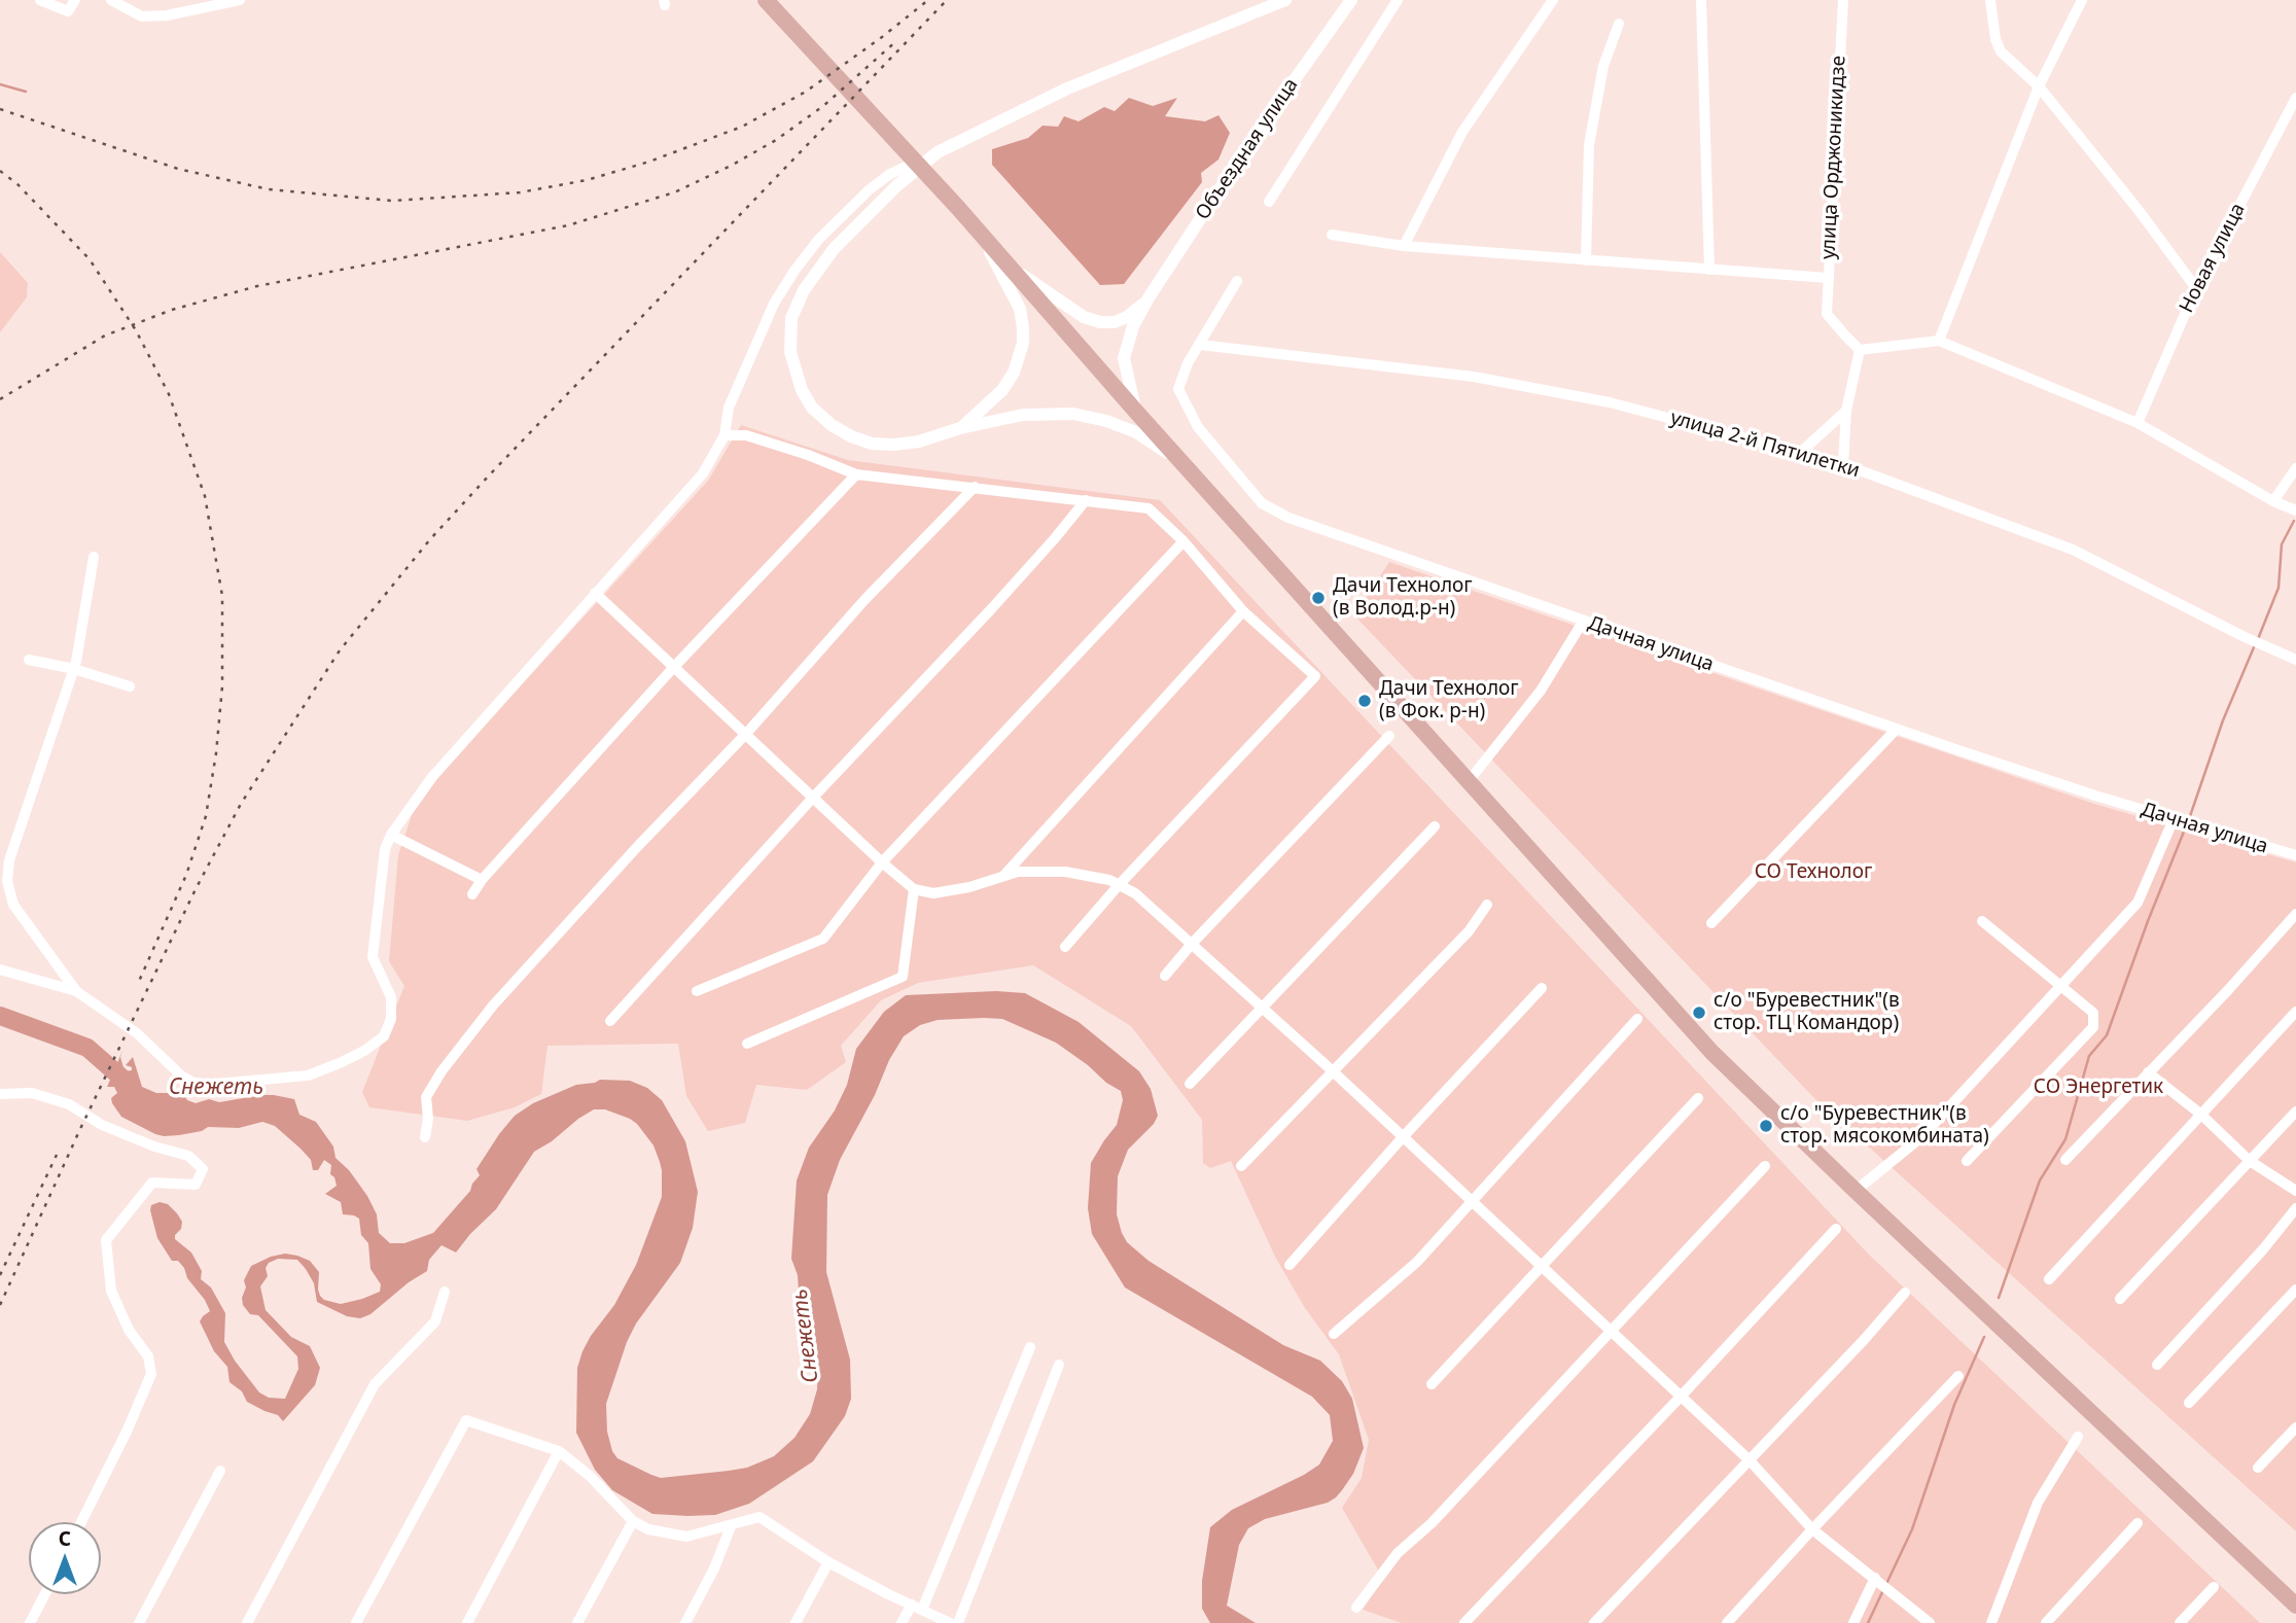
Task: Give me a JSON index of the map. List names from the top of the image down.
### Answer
{
  "streets": {
    "street": [
      "Объездная улица",
      "улица Орджоникидзе",
      "Новая улица",
      "улица 2-й Пятилетки",
      "Дачная улица"
    ]
  },
  "crossings": [
    ["улица 2-й Пятилетки", "Дачная улица"]
  ],
  "water": ["Снежеть"],
  "parks": ["СО Технолог", "СО Энергетик"],
  "places": [
    "Дачи Технолог (в Волод.р-н)",
    "Дачи Технолог (в Фок. р-н)",
    "с/о \"Буревестник\"(в стор. ТЦ Командор)",
    "с/о \"Буревестник\"(в стор. мясокомбината)"
  ],
  "north": "top"
}
